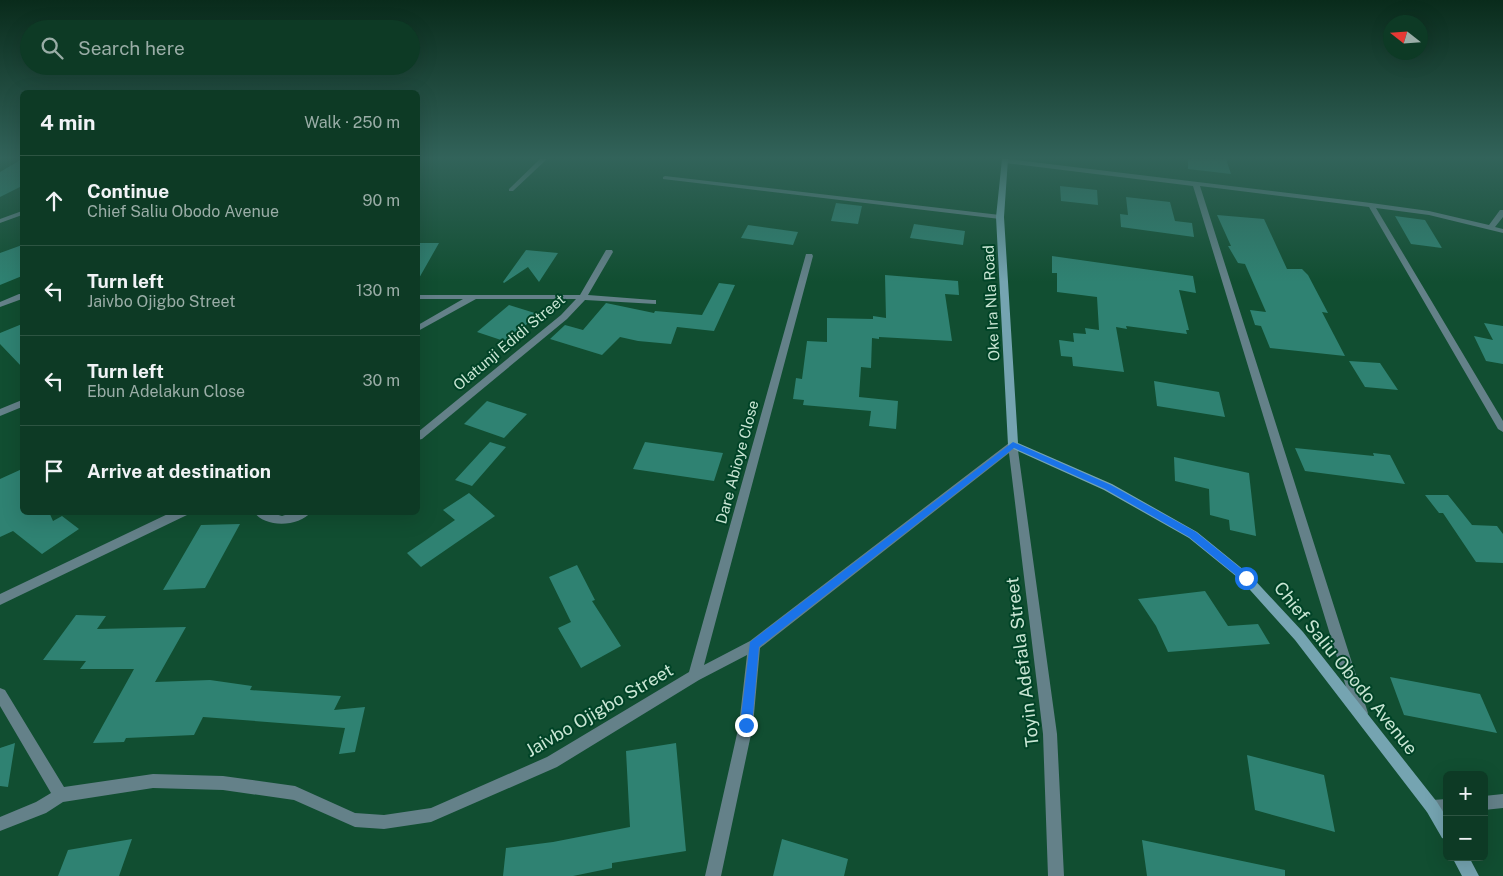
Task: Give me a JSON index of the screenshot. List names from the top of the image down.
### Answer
{
  "streets": {
    "street": [
      "Oke Ira Nla Road",
      "Olatunji Edidi Street",
      "Dare Abioye Close",
      "Toyin Adefala Street",
      "Chief Saliu Obodo Avenue",
      "Jaivbo Ojigbo Street"
    ]
  },
  "crossings": [
    ["Oke Ira Nla Road", "Toyin Adefala Street"],
    ["Oke Ira Nla Road", "Chief Saliu Obodo Avenue"],
    ["Oke Ira Nla Road", "Jaivbo Ojigbo Street"],
    ["Dare Abioye Close", "Jaivbo Ojigbo Street"],
    ["Toyin Adefala Street", "Chief Saliu Obodo Avenue"],
    ["Toyin Adefala Street", "Jaivbo Ojigbo Street"],
    ["Chief Saliu Obodo Avenue", "Jaivbo Ojigbo Street"]
  ],
  "north": "left",
  "page": {
    "search": "Search here",
    "heading": ["4 min", "Walk · 250 m"],
    "list": [
      ["Continue", "Chief Saliu Obodo Avenue", "90 m"],
      ["Turn left", "Jaivbo Ojigbo Street", "130 m"],
      ["Turn left", "Ebun Adelakun Close", "30 m"],
      "Arrive at destination"
    ],
    "map_buttons": ["+", "−"]
  }
}
